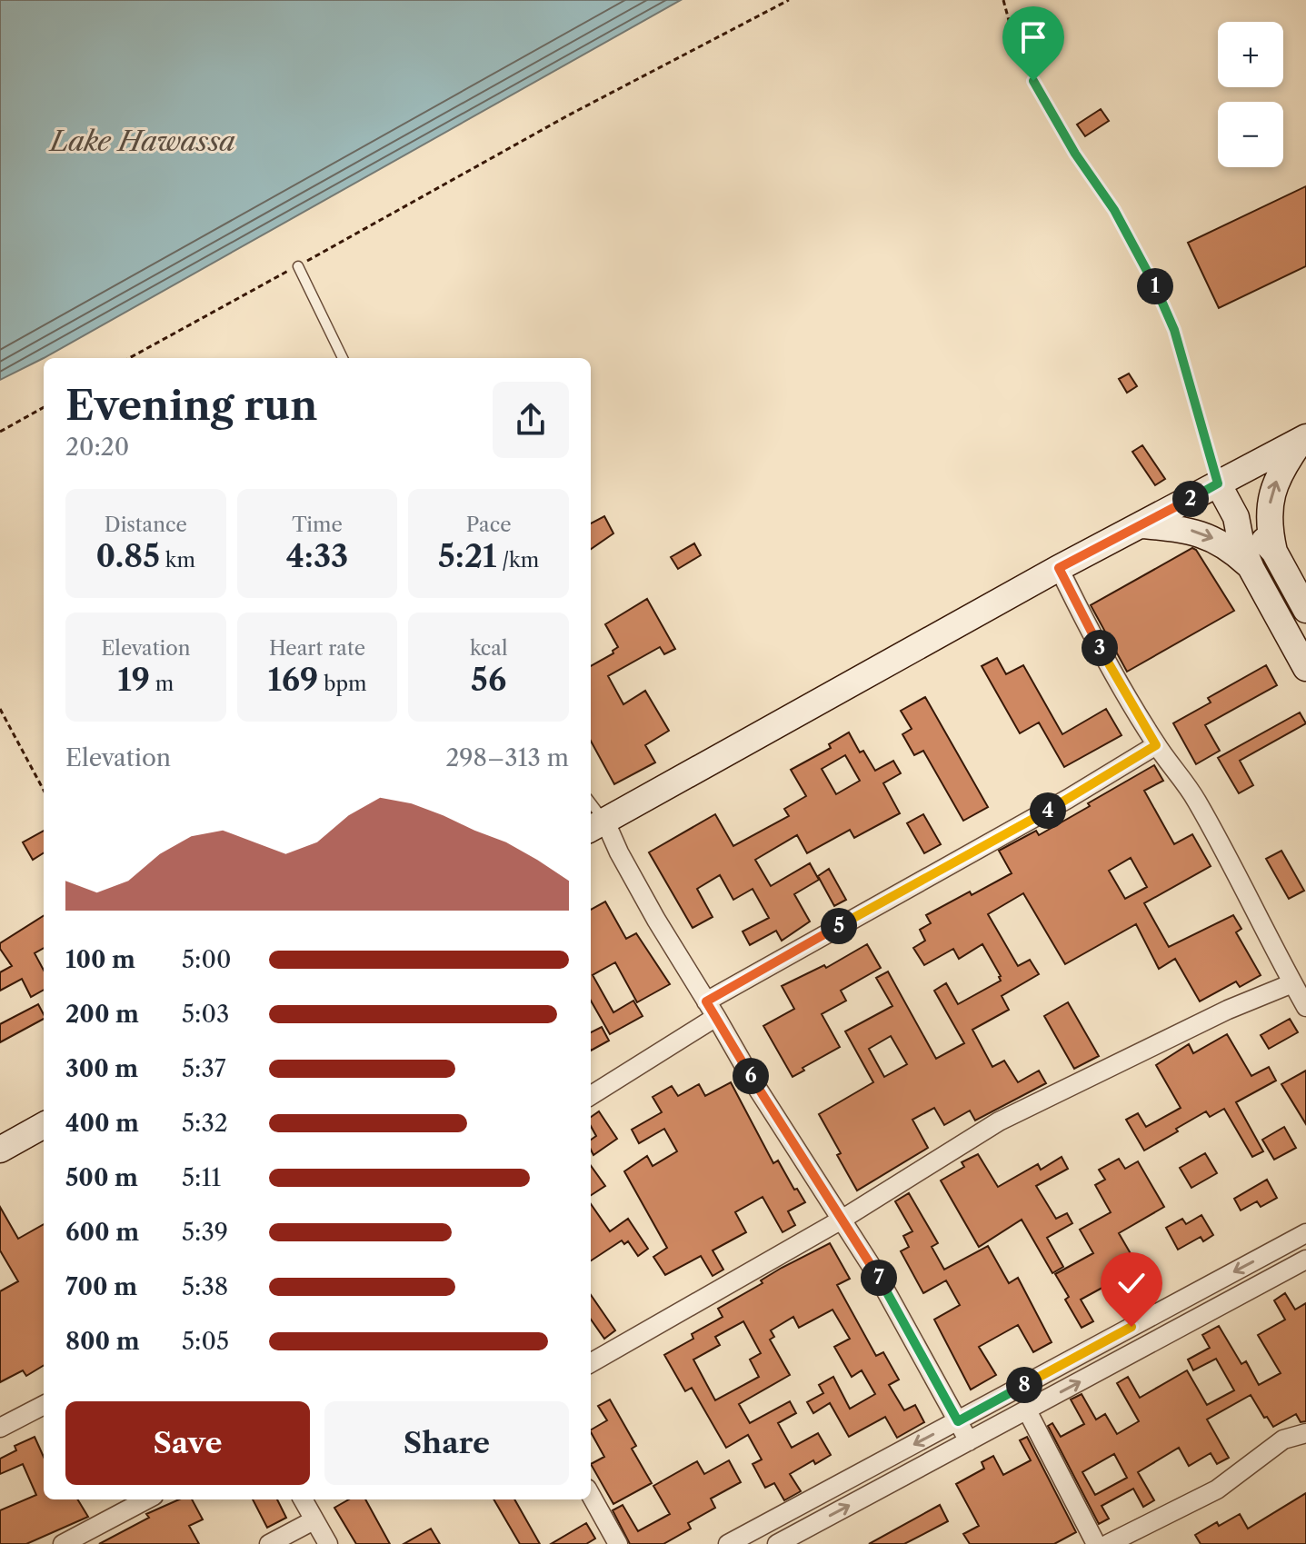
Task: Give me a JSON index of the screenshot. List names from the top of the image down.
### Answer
{
  "water": ["Lake Hawassa"],
  "page": {
    "map_buttons": ["+", "−"],
    "pins": [
      "1",
      "2",
      "3",
      "4",
      "5",
      "6",
      "7",
      "8"
    ],
    "heading": ["Evening run", "20:20"],
    "stats": [
      ["Distance", "0.85 km"],
      ["Time", "4:33"],
      ["Pace", "5:21 /km"],
      ["Elevation", "19 m"],
      ["Heart rate", "169 bpm"],
      ["kcal", "56"]
    ],
    "chart": ["Elevation", "298–313 m"],
    "list": [
      {
        "name": "100 m",
        "note": "5:00"
      },
      {
        "name": "200 m",
        "note": "5:03"
      },
      {
        "name": "300 m",
        "note": "5:37"
      },
      {
        "name": "400 m",
        "note": "5:32"
      },
      {
        "name": "500 m",
        "note": "5:11"
      },
      {
        "name": "600 m",
        "note": "5:39"
      },
      {
        "name": "700 m",
        "note": "5:38"
      },
      {
        "name": "800 m",
        "note": "5:05"
      }
    ],
    "buttons": ["Save", "Share"]
  }
}
